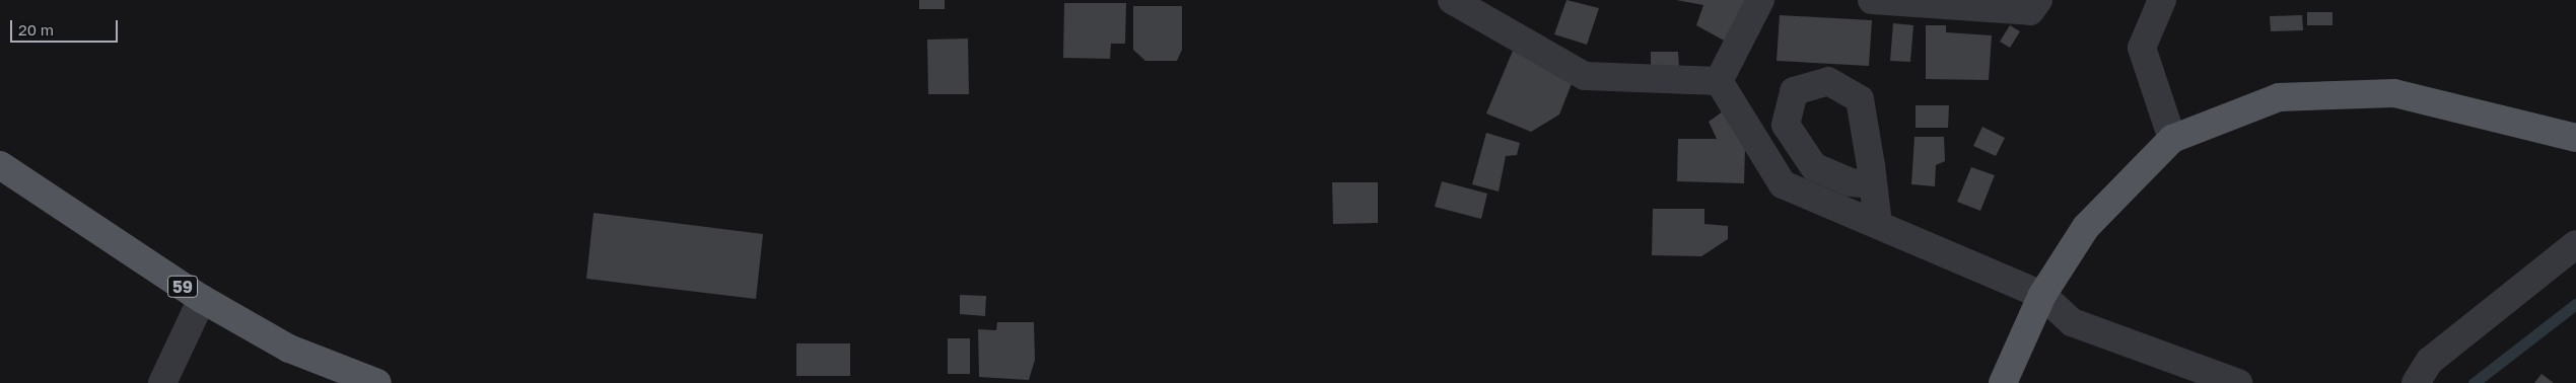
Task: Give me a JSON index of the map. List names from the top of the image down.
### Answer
{
  "streets": {
    "main road": ["59"]
  },
  "scale_bar": "20 m"
}
